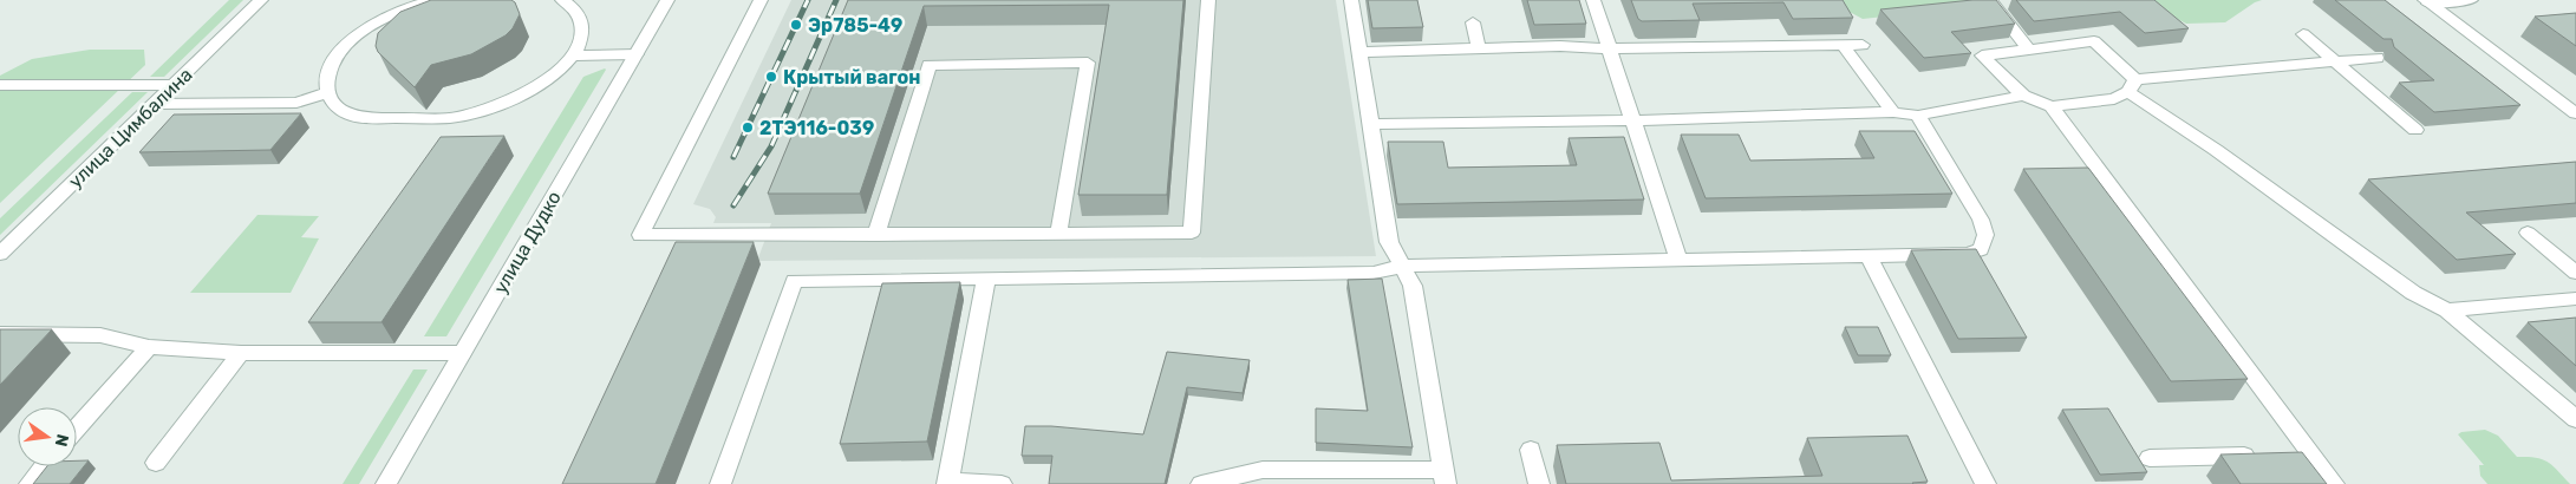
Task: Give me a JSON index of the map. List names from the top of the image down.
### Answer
{
  "streets": {
    "street": ["улица Цимбалина", "улица Дудко"]
  },
  "places": ["Эр785-49", "Крытый вагон", "2ТЭ116-039"],
  "north": "right"
}
